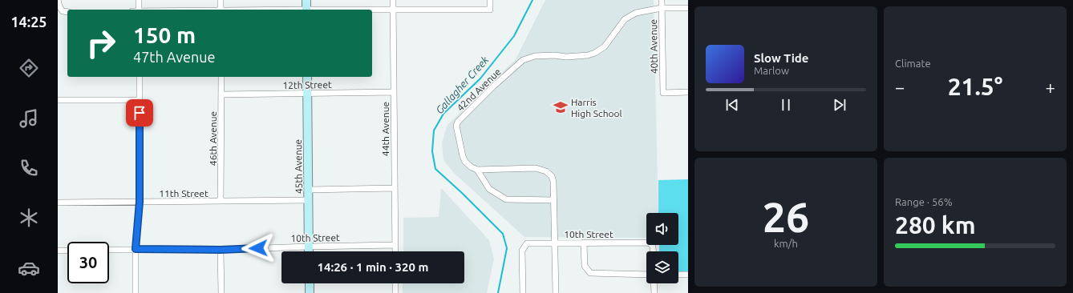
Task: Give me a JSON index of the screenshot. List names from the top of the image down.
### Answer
{
  "streets": {
    "street": [
      "40th Avenue",
      "12th Street",
      "42nd Avenue",
      "44th Avenue",
      "46th Avenue",
      "45th Avenue",
      "11th Street",
      "10th Street"
    ]
  },
  "crossings": [
    ["40th Avenue", "42nd Avenue"],
    ["12th Street", "44th Avenue"],
    ["12th Street", "46th Avenue"],
    ["12th Street", "45th Avenue"],
    ["44th Avenue", "10th Street"],
    ["46th Avenue", "11th Street"],
    ["45th Avenue", "11th Street"],
    ["45th Avenue", "10th Street"]
  ],
  "water": ["Gallagher Creek"],
  "places": {
    "school or university": ["Harris High School"]
  },
  "page": {
    "tabs": "14:25",
    "tile": [
      "Climate",
      ["26", "km/h"],
      ["Range · 56%", "280 km"]
    ],
    "turn": ["150 m", "47th Avenue"],
    "song": ["Slow Tide", "Marlow"],
    "heat": ["−", "21.5°", "+"],
    "limit": "30",
    "trip": "14:26 · 1 min · 320 m"
  }
}
